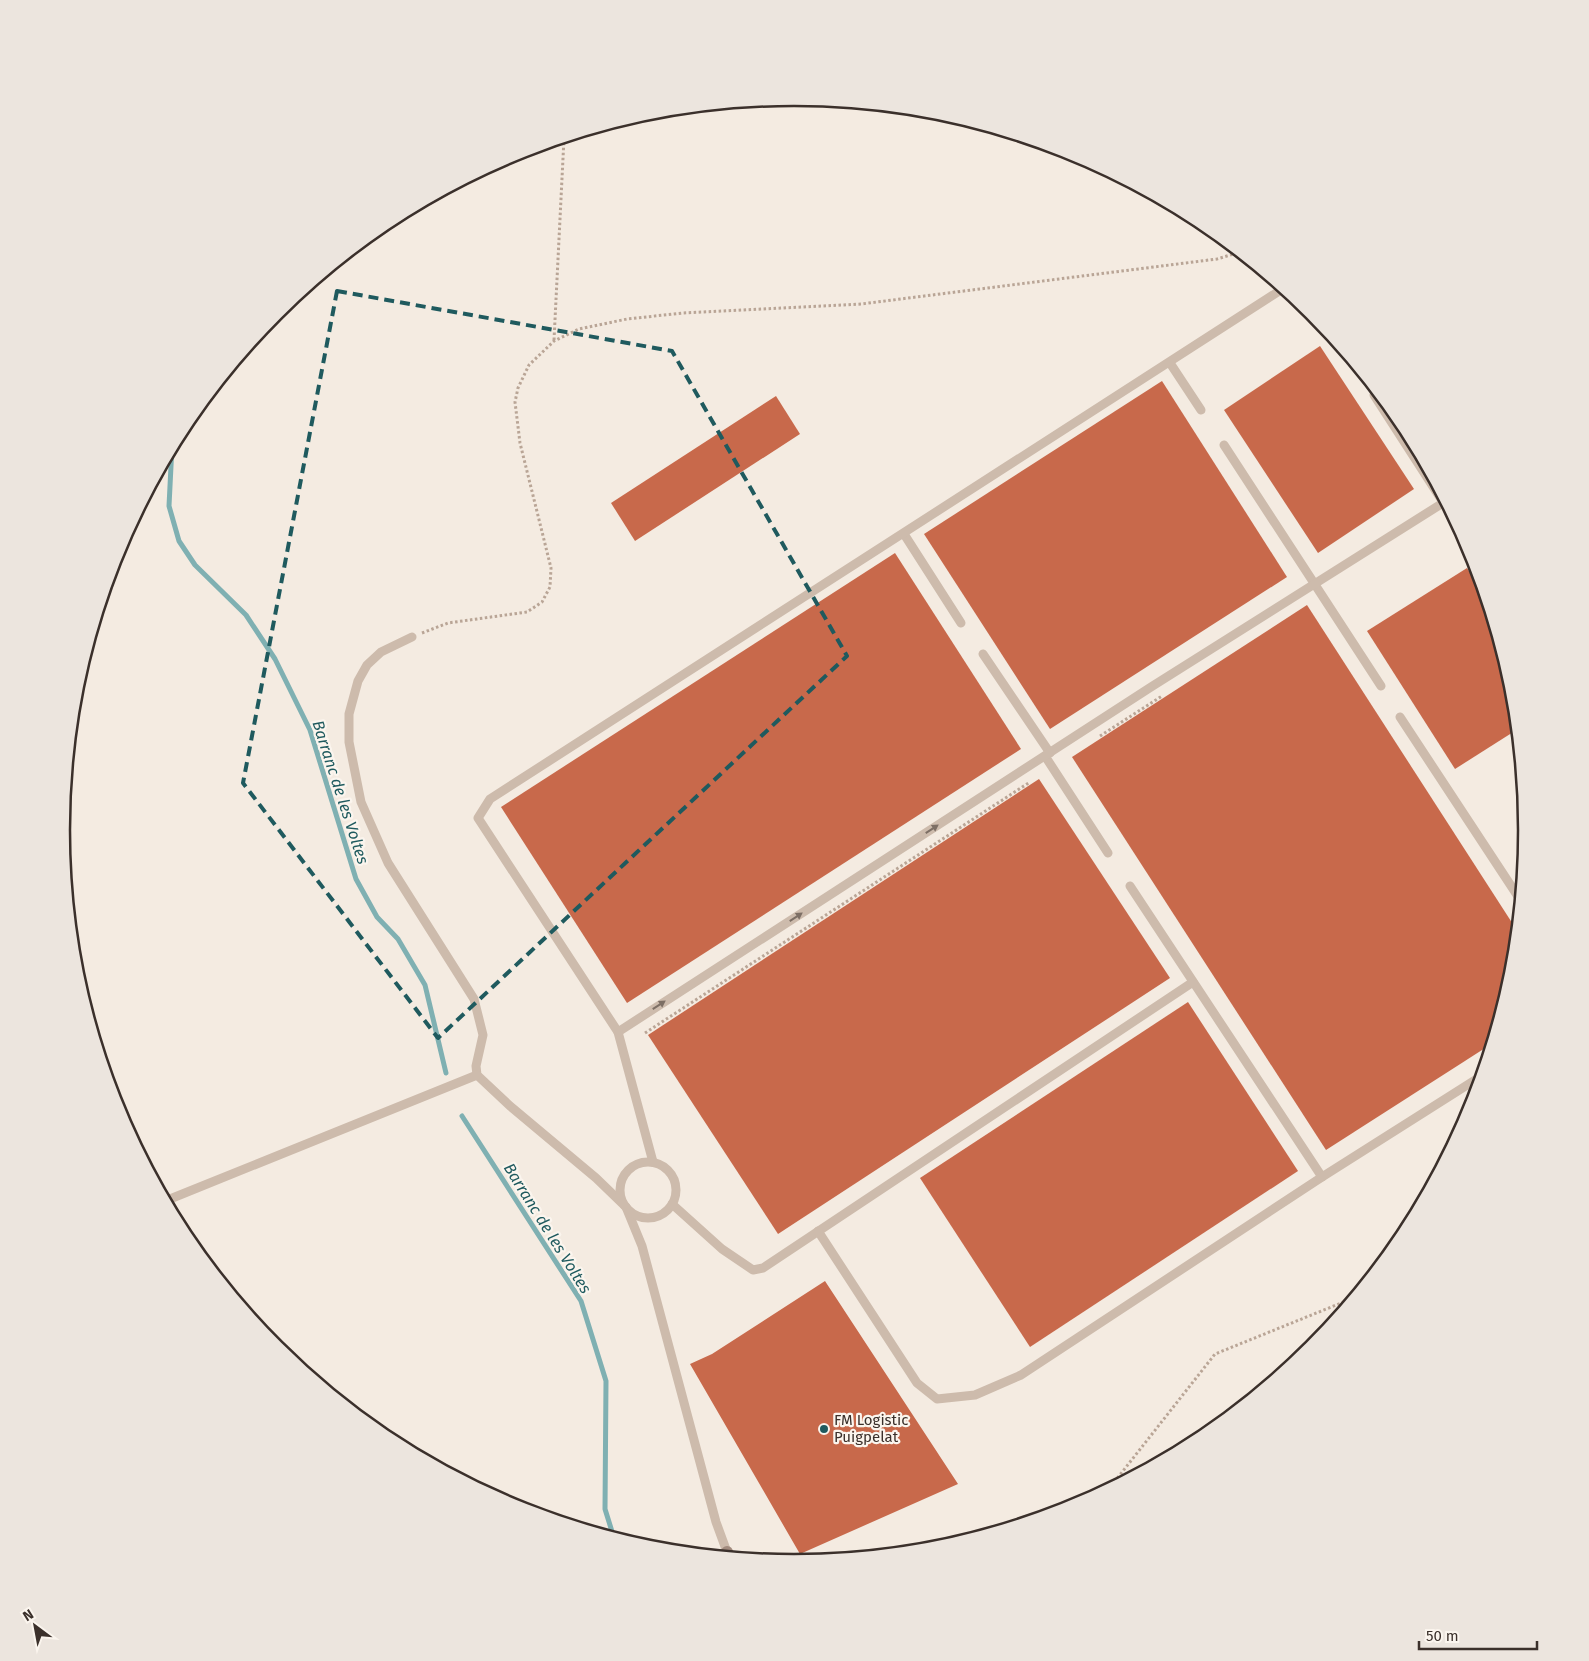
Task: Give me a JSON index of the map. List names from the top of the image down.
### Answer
{
  "water": ["Barranc de les Voltes"],
  "places": ["FM Logistic Puigpelat"],
  "scale_bar": "50 m",
  "north": "top left"
}
